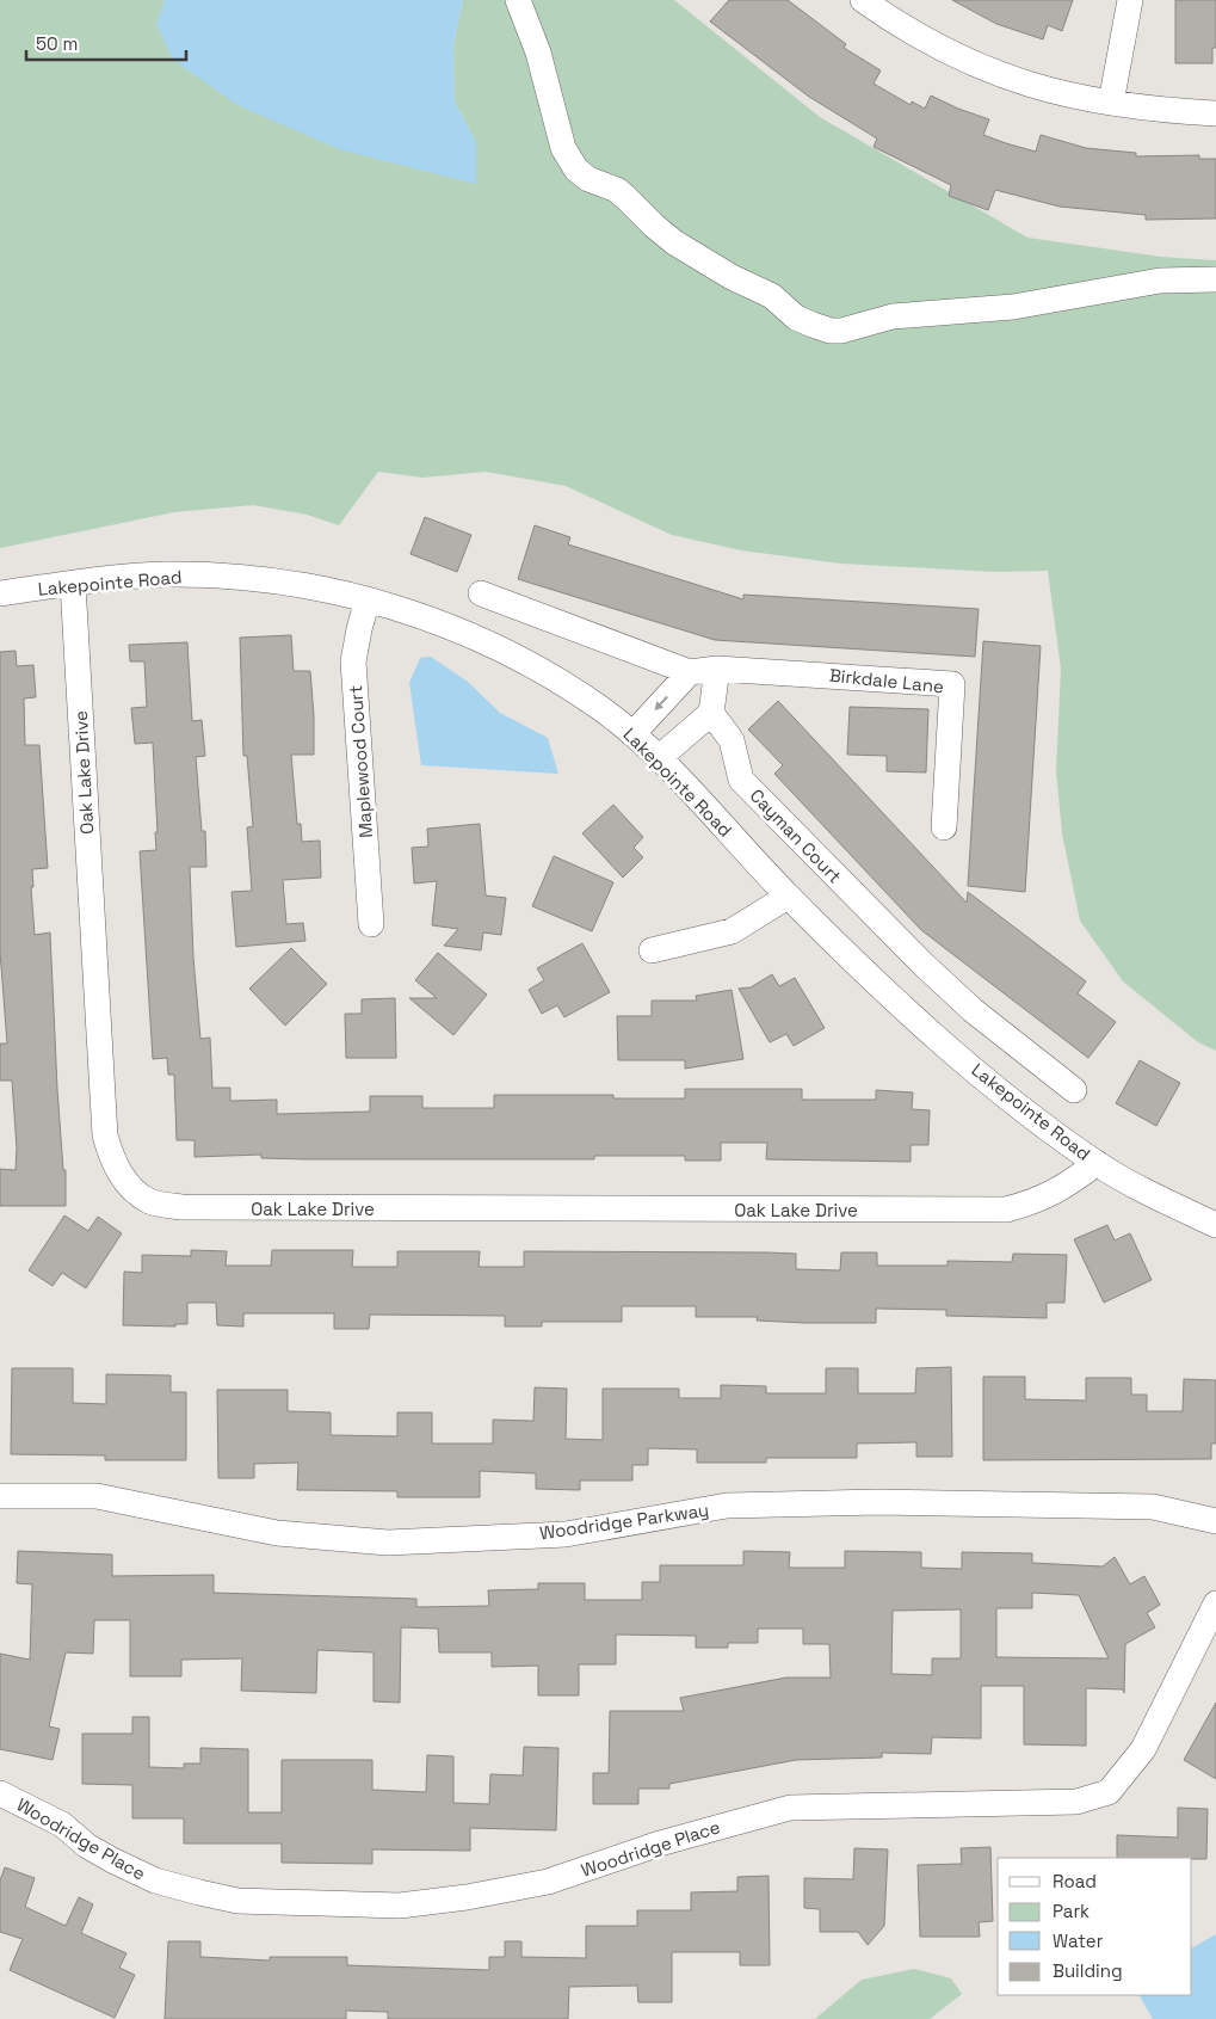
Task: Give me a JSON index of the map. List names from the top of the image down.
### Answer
{
  "streets": {
    "street": [
      "Lakepointe Road",
      "Birkdale Lane",
      "Maplewood Court",
      "Oak Lake Drive",
      "Cayman Court",
      "Woodridge Parkway",
      "Woodridge Place"
    ]
  },
  "crossings": [
    ["Lakepointe Road", "Maplewood Court"],
    ["Lakepointe Road", "Oak Lake Drive"]
  ],
  "legend": [
    "Road",
    "Park",
    "Water",
    "Building"
  ],
  "scale_bar": "50 m"
}
